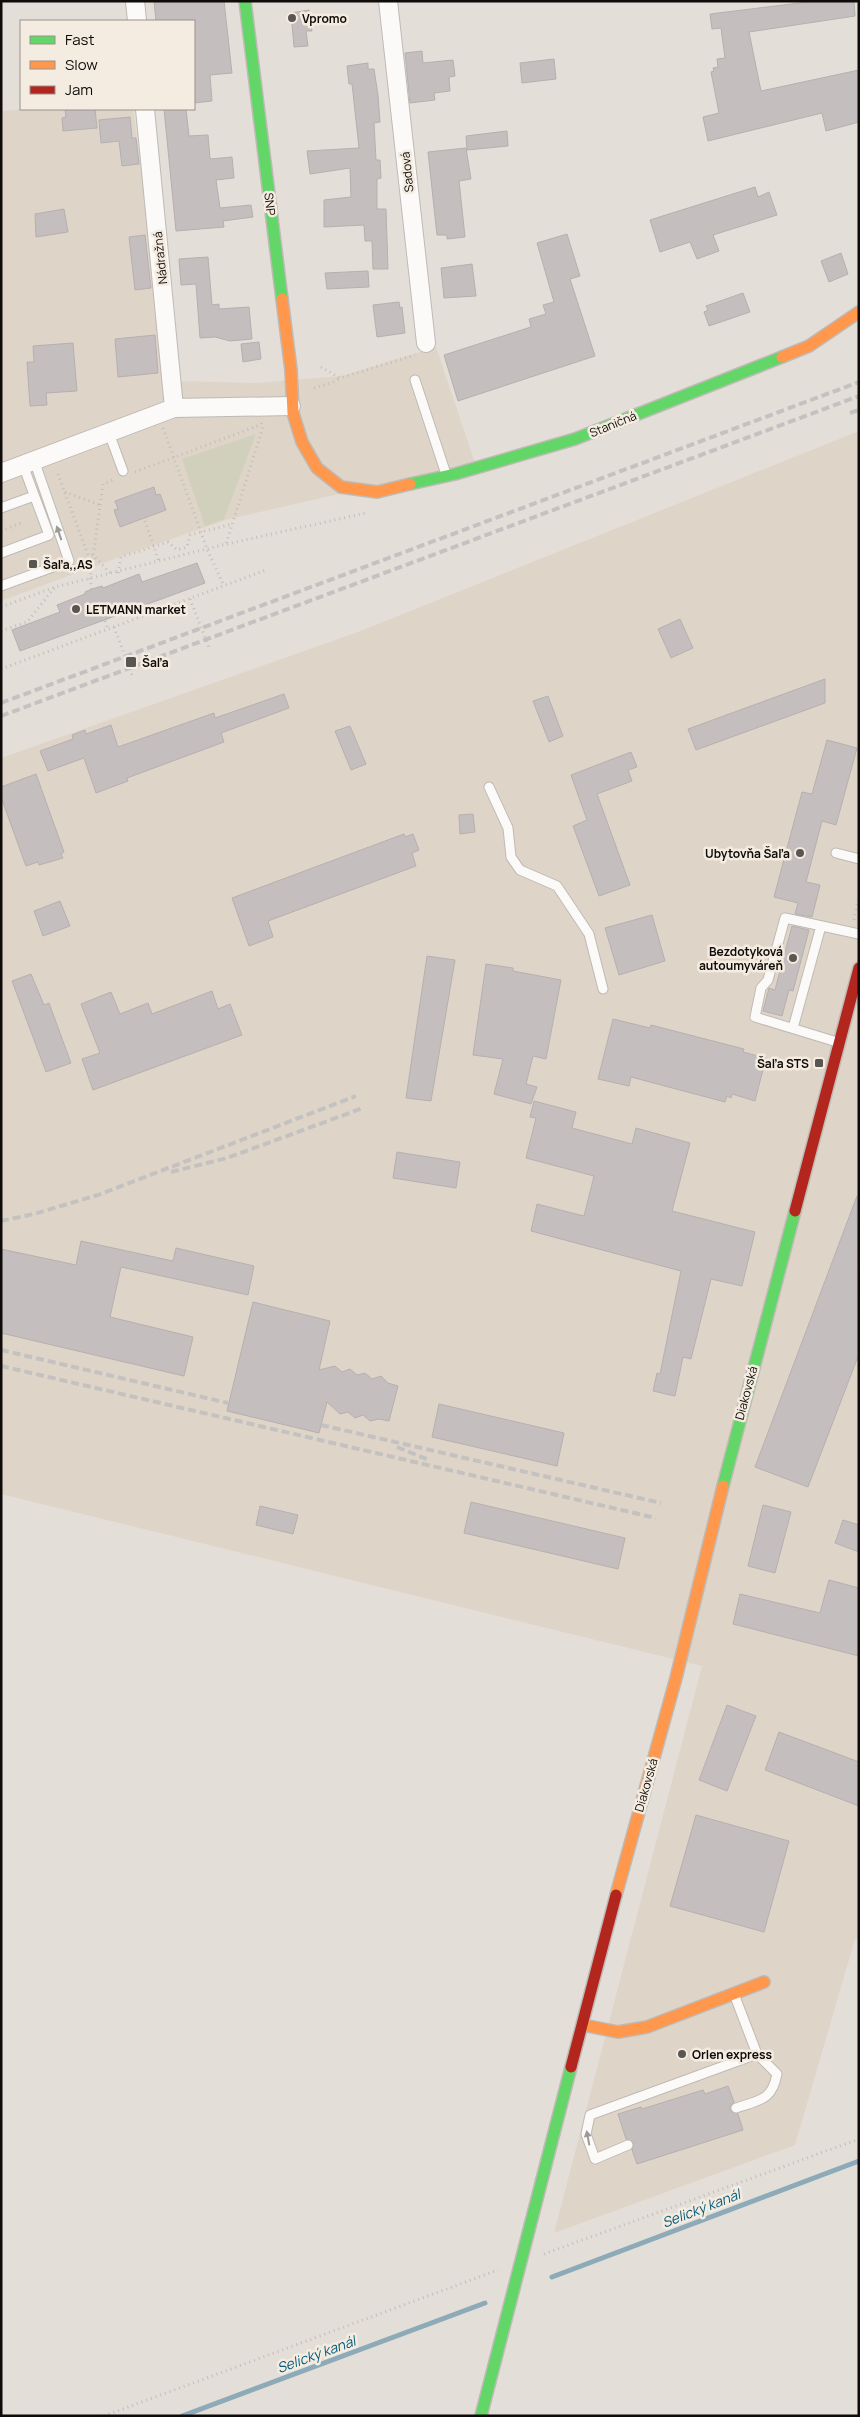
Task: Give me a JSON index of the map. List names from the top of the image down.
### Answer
{
  "streets": {
    "street": [
      "Sadová",
      "SNP",
      "Nádražná",
      "Staničná",
      "Diakovská"
    ]
  },
  "crossings": [
    ["SNP", "Staničná"]
  ],
  "water": ["Selický kanál"],
  "places": {
    "other": [
      "Vpromo",
      "LETMANN market",
      "Ubytovňa Šaľa",
      "Bezdotyková autoumyváreň",
      "Orlen express"
    ],
    "transit": ["Šaľa,,AS", "Šaľa", "Šaľa STS"]
  },
  "legend": ["Fast", "Slow", "Jam"]
}
